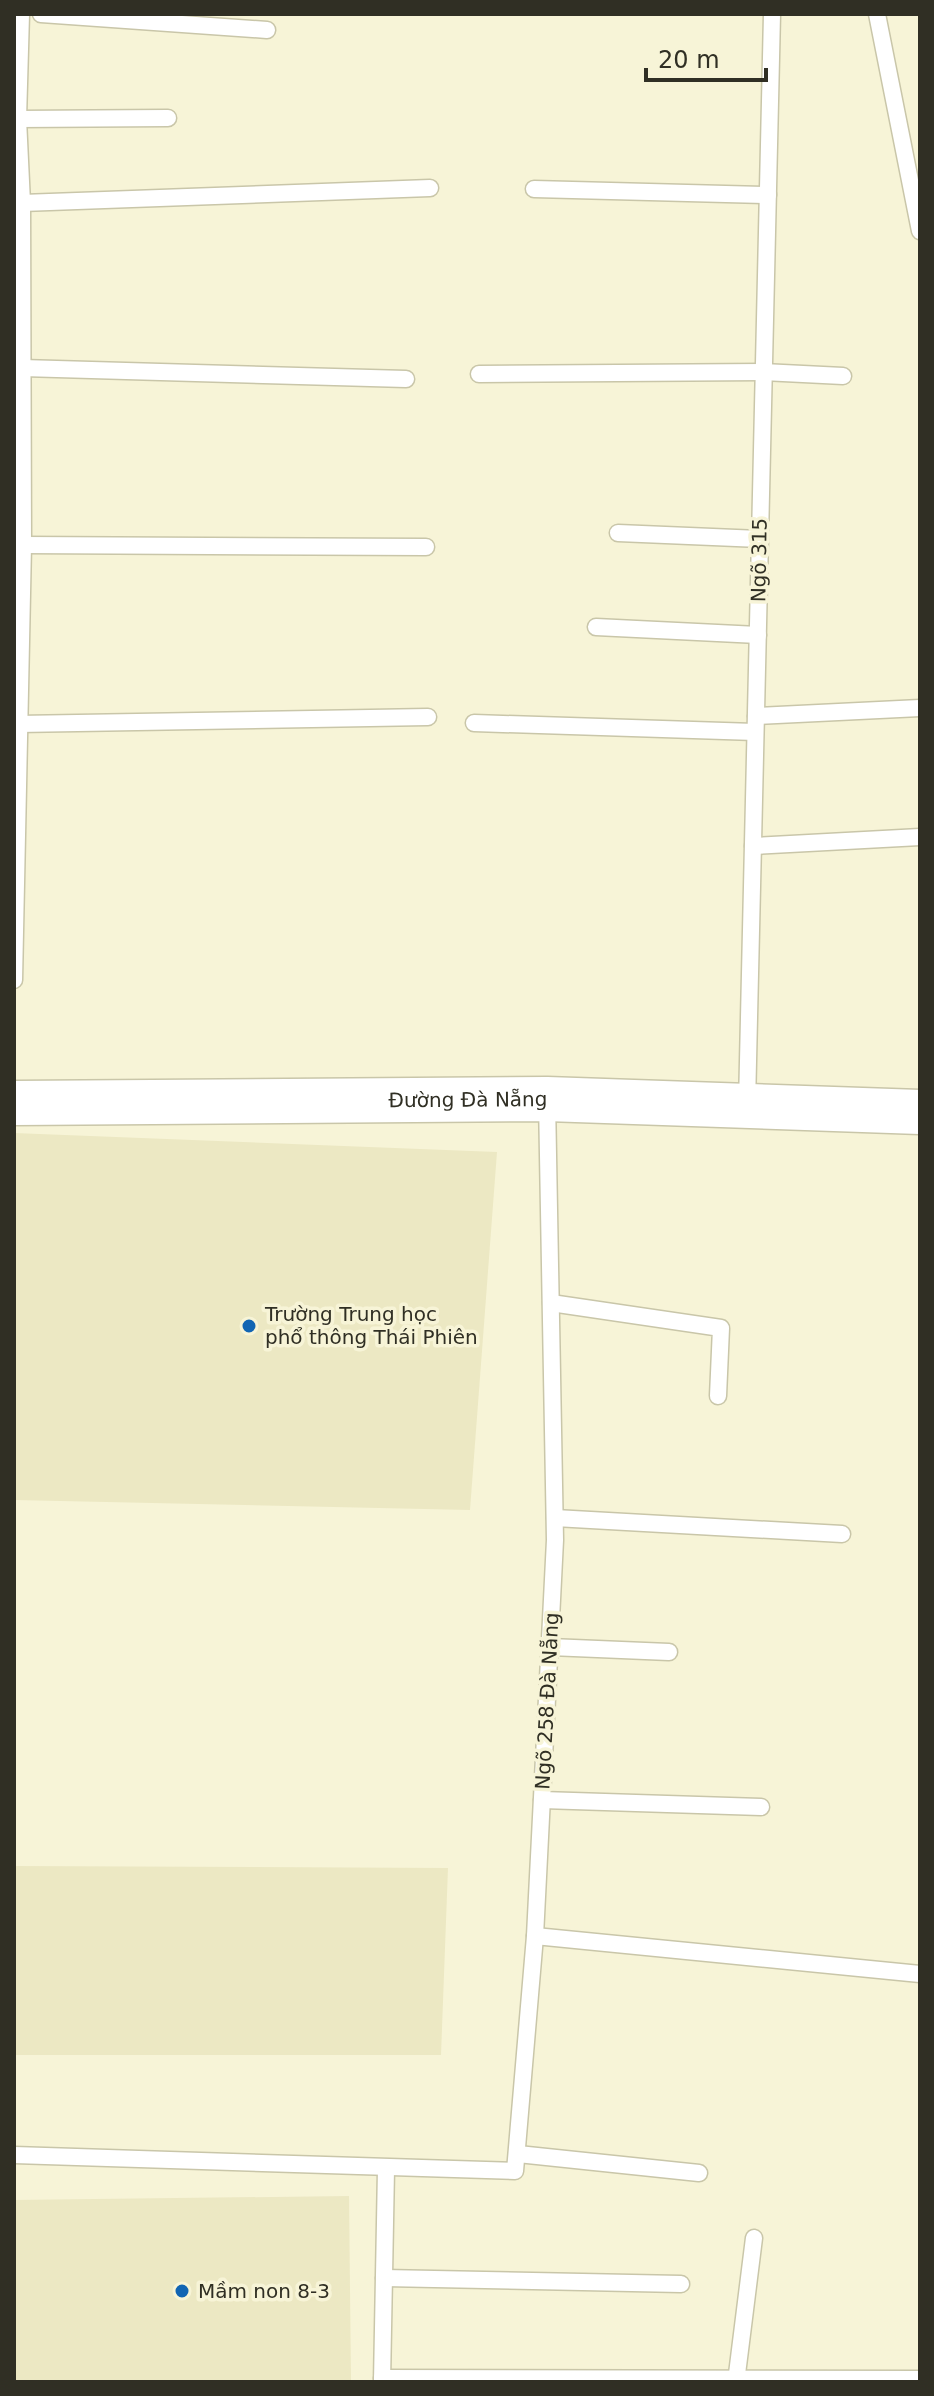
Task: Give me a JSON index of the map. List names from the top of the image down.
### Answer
{
  "streets": {
    "main road": ["Đường Đà Nẵng"],
    "lane": ["Ngõ 315", "Ngõ 258 Đà Nẵng"]
  },
  "crossings": [
    ["Ngõ 315", "Đường Đà Nẵng"],
    ["Đường Đà Nẵng", "Ngõ 258 Đà Nẵng"]
  ],
  "places": ["Trường Trung học phổ thông Thái Phiên", "Mầm non 8-3"],
  "scale_bar": "20 m"
}
